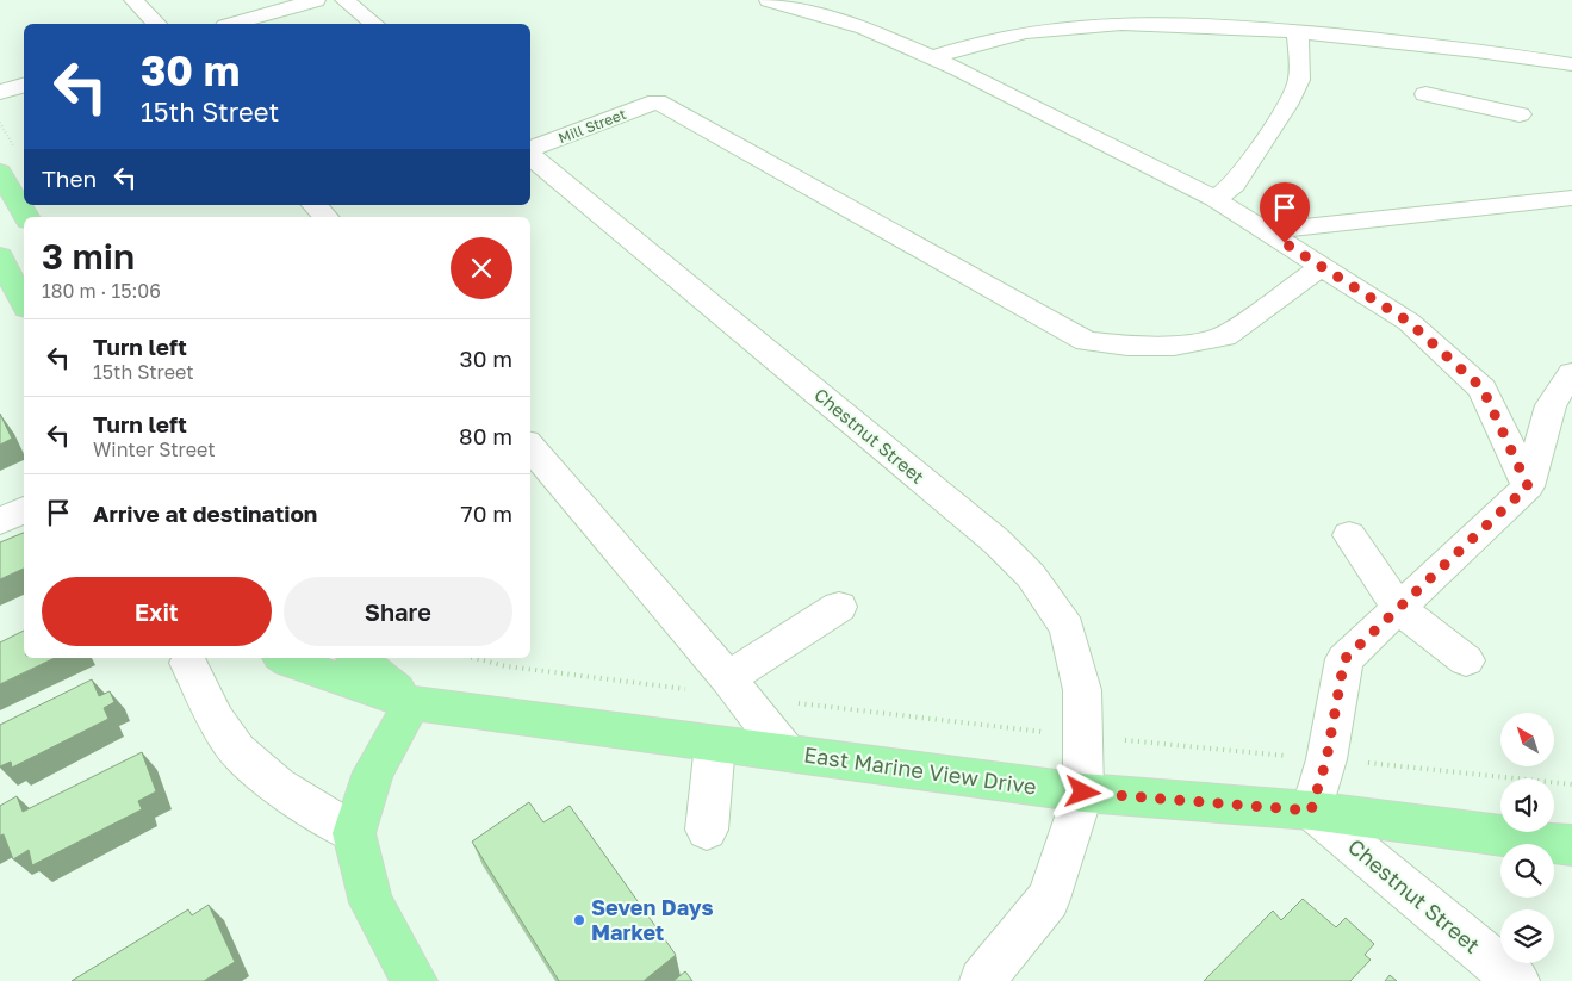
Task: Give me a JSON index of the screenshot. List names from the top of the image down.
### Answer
{
  "streets": {
    "main road": ["East Marine View Drive"],
    "street": ["Mill Street", "Chestnut Street"]
  },
  "crossings": [
    ["Chestnut Street", "East Marine View Drive"]
  ],
  "places": ["Seven Days Market"],
  "north": "top left",
  "page": {
    "turn": ["30 m", "15th Street"],
    "then": "Then",
    "heading": ["3 min", "180 m · 15:06"],
    "list": [
      {
        "name": "Turn left",
        "note": "15th Street",
        "value": "30 m"
      },
      {
        "name": "Turn left",
        "note": "Winter Street",
        "value": "80 m"
      },
      {
        "name": "Arrive at destination",
        "value": "70 m"
      }
    ],
    "buttons": ["Exit", "Share"]
  }
}
